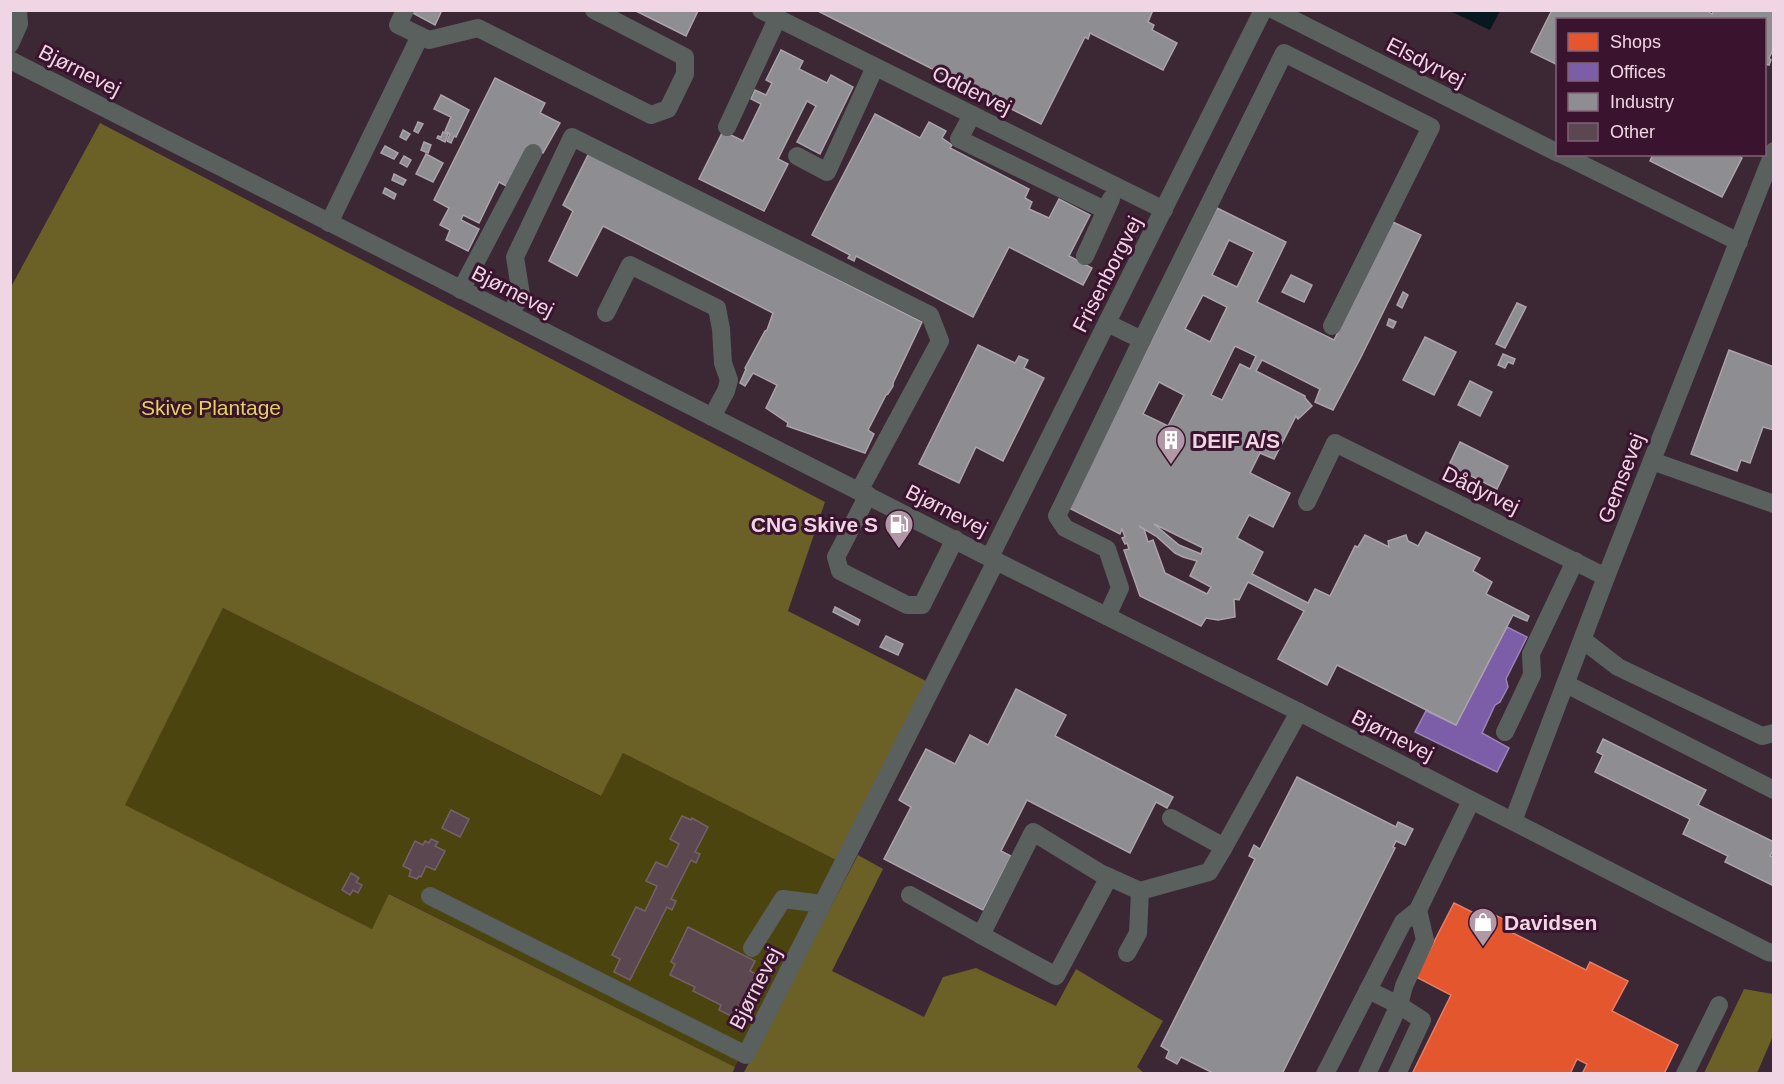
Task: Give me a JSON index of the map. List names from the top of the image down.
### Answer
{
  "streets": {
    "street": [
      "Elsdyrvej",
      "Bjørnevej",
      "Oddervej",
      "Frisenborgvej",
      "Gemsevej",
      "Dådyrvej"
    ]
  },
  "crossings": [
    ["Elsdyrvej", "Gemsevej"],
    ["Bjørnevej", "Frisenborgvej"],
    ["Bjørnevej", "Gemsevej"],
    ["Oddervej", "Frisenborgvej"],
    ["Gemsevej", "Dådyrvej"]
  ],
  "parks": ["Skive Plantage"],
  "places": {
    "building": ["DEIF A/S"],
    "fuel station": ["CNG Skive S"],
    "shop": ["Davidsen"]
  },
  "legend": [
    "Shops",
    "Offices",
    "Industry",
    "Other"
  ]
}
